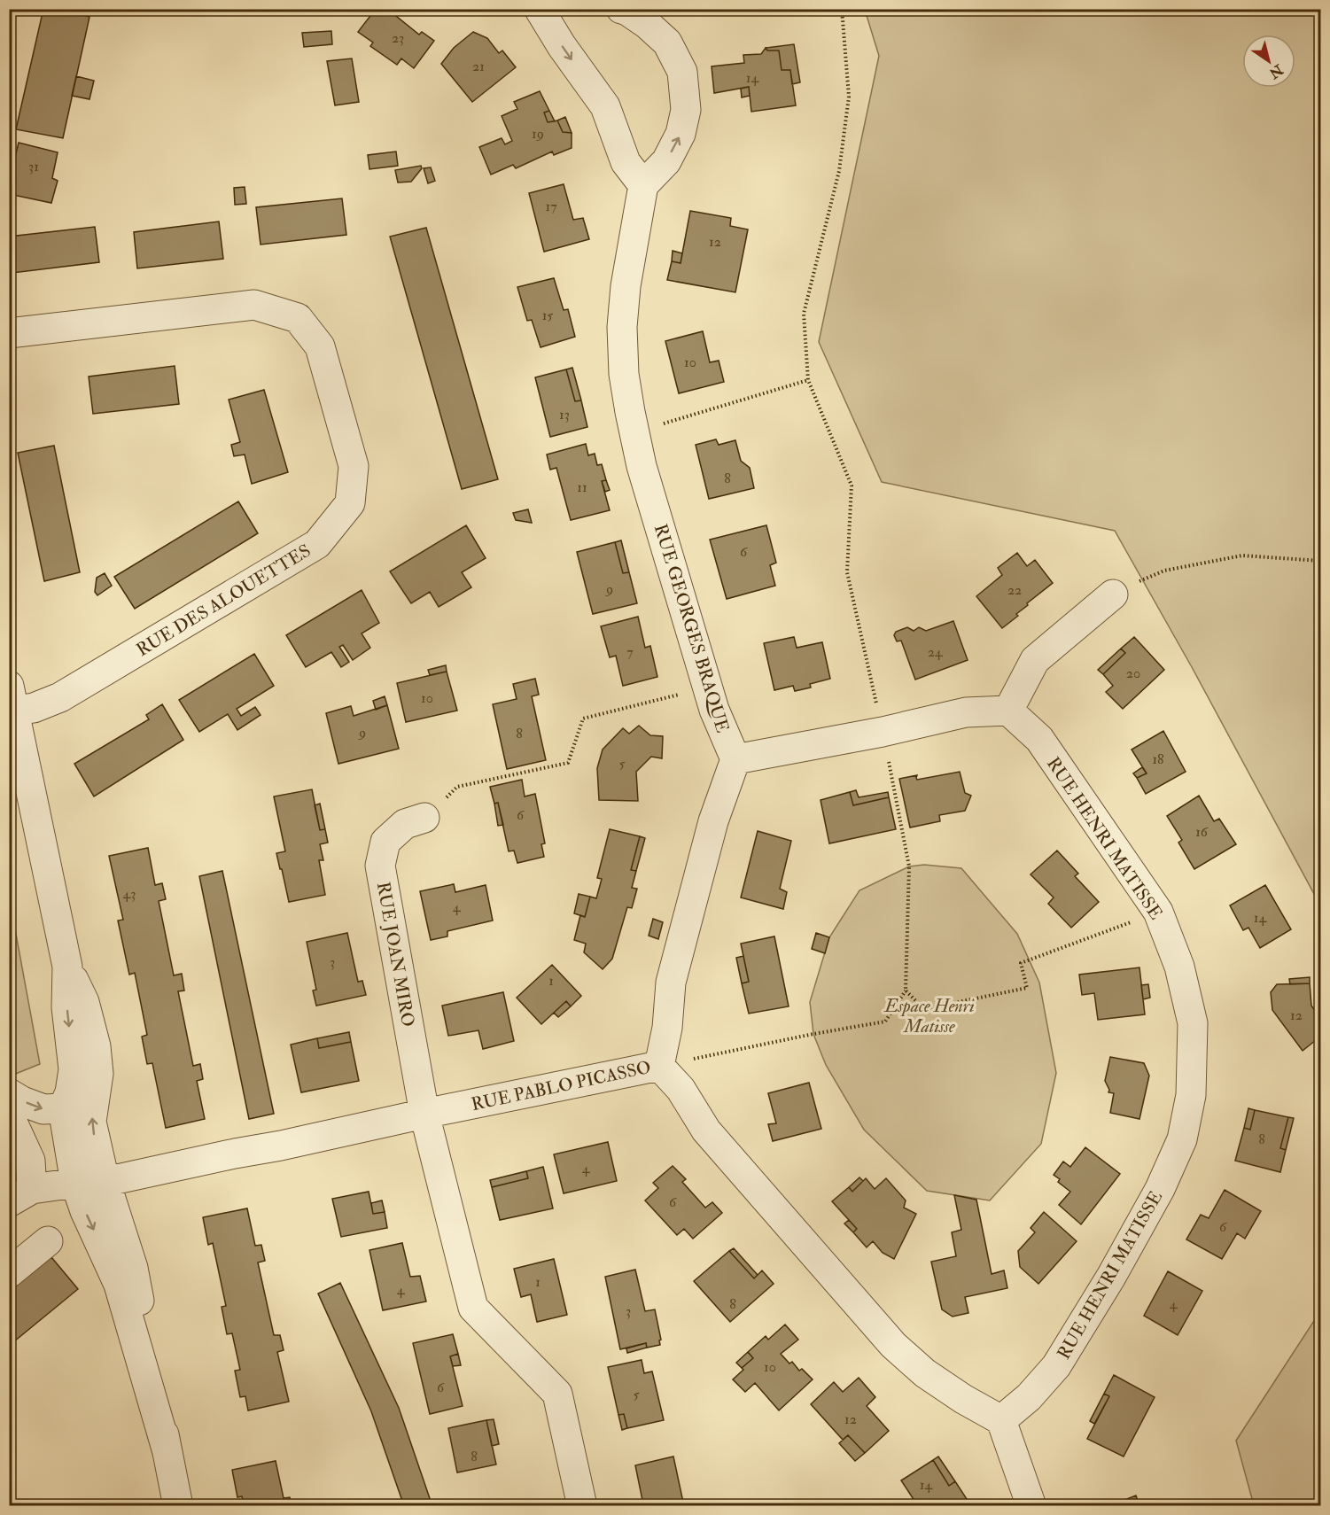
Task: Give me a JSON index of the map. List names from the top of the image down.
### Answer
{
  "streets": {
    "street": [
      "RUE DES ALOUETTES",
      "RUE GEORGES BRAQUE",
      "RUE HENRI MATISSE",
      "RUE JOAN MIRO",
      "RUE PABLO PICASSO"
    ]
  },
  "crossings": [
    ["RUE HENRI MATISSE", "RUE PABLO PICASSO"],
    ["RUE JOAN MIRO", "RUE PABLO PICASSO"]
  ],
  "parks": ["Espace Henri Matisse"],
  "house_numbers": [
    "23",
    "21",
    "14",
    "19",
    "31",
    "17",
    "12",
    "15",
    "10",
    "13",
    "8",
    "11",
    "6",
    "9",
    "22",
    "7",
    "24",
    "20",
    "10",
    "9",
    "8",
    "18",
    "5",
    "6",
    "16",
    "43",
    "4",
    "14",
    "3",
    "1",
    "12",
    "8",
    "4",
    "6",
    "6",
    "1",
    "4",
    "8",
    "4",
    "3",
    "10",
    "6",
    "5",
    "12",
    "8",
    "14"
  ],
  "north": "bottom right"
}
